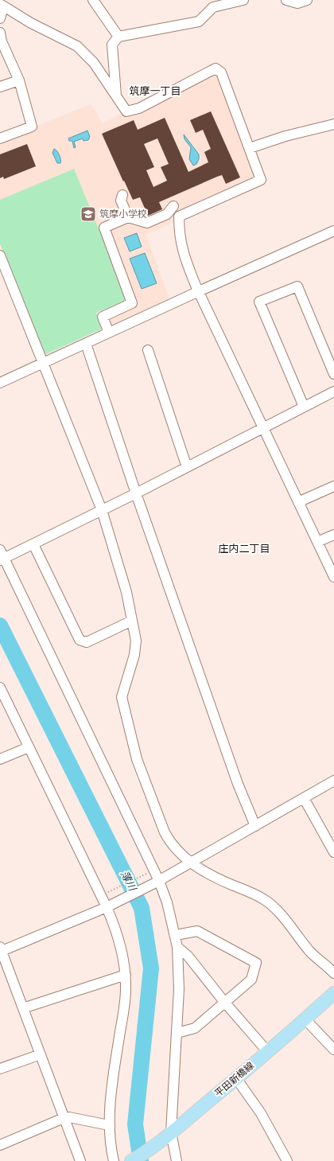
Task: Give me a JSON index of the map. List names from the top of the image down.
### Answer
{
  "streets": {
    "main road": ["平田新橋線"]
  },
  "districts": ["筑摩一丁目", "庄内二丁目"],
  "water": ["薄川"],
  "places": {
    "school or university": ["筑摩小学校"]
  }
}
